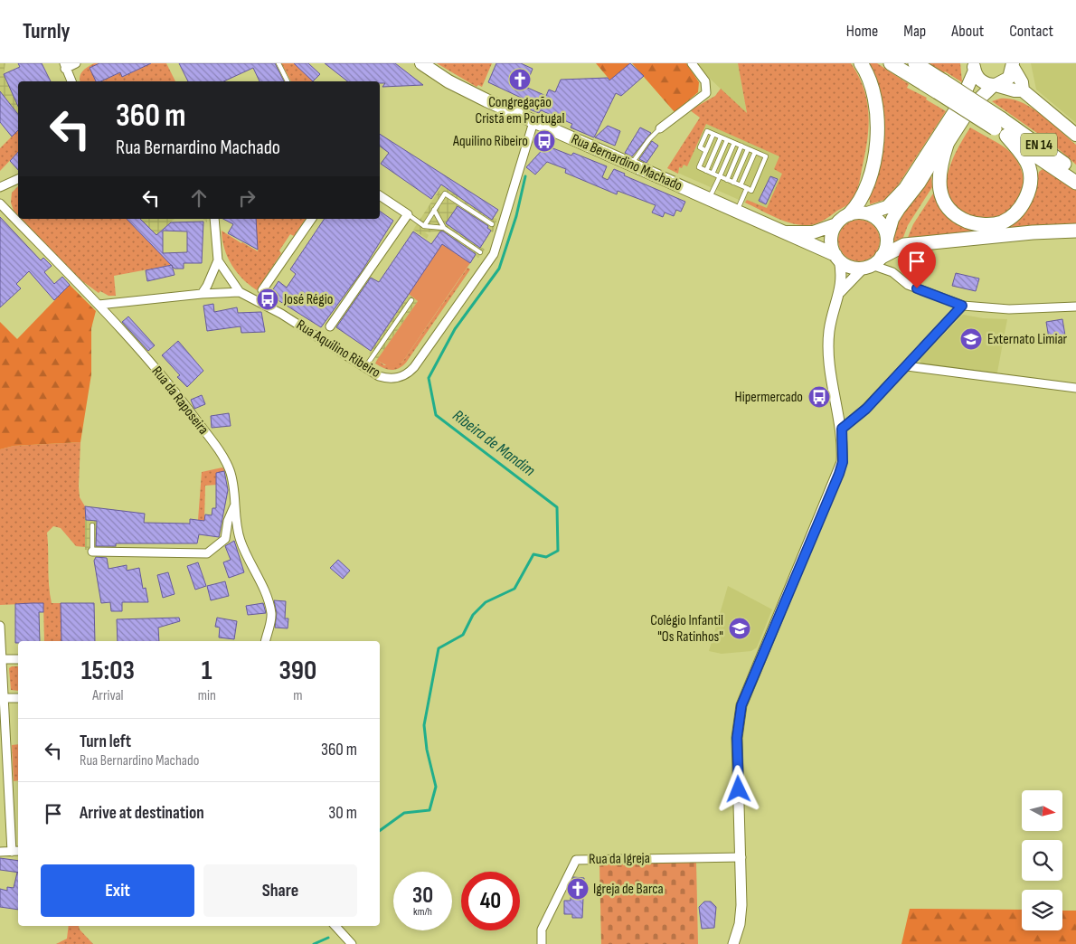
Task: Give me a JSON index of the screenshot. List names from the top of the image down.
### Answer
{
  "streets": {
    "main road": ["EN 14", "Rua Bernardino Machado"],
    "street": ["Rua Aquilino Ribeiro", "Rua da Raposeira", "Rua da Igreja"]
  },
  "crossings": [
    ["Rua Bernardino Machado", "Rua Aquilino Ribeiro"]
  ],
  "water": ["Ribeira de Mandim"],
  "places": {
    "church": ["Congregação Cristã em Portugal", "Igreja de Barca"],
    "bus stop": ["Aquilino Ribeiro", "José Régio", "Hipermercado"],
    "school or university": ["Externato Limiar", "Colégio Infantil \"Os Ratinhos\""]
  },
  "north": "right",
  "page": {
    "header": "Turnly",
    "nav": [
      "Home",
      "Map",
      "About",
      "Contact"
    ],
    "turn": ["360 m", "Rua Bernardino Machado"],
    "eta": [
      "15:03",
      "Arrival",
      "1",
      "min",
      "390",
      "m"
    ],
    "list": [
      {
        "name": "Turn left",
        "note": "Rua Bernardino Machado",
        "value": "360 m"
      },
      {
        "name": "Arrive at destination",
        "value": "30 m"
      }
    ],
    "buttons": ["Exit", "Share"],
    "speed": "30 km/h",
    "limit": "40"
  }
}
